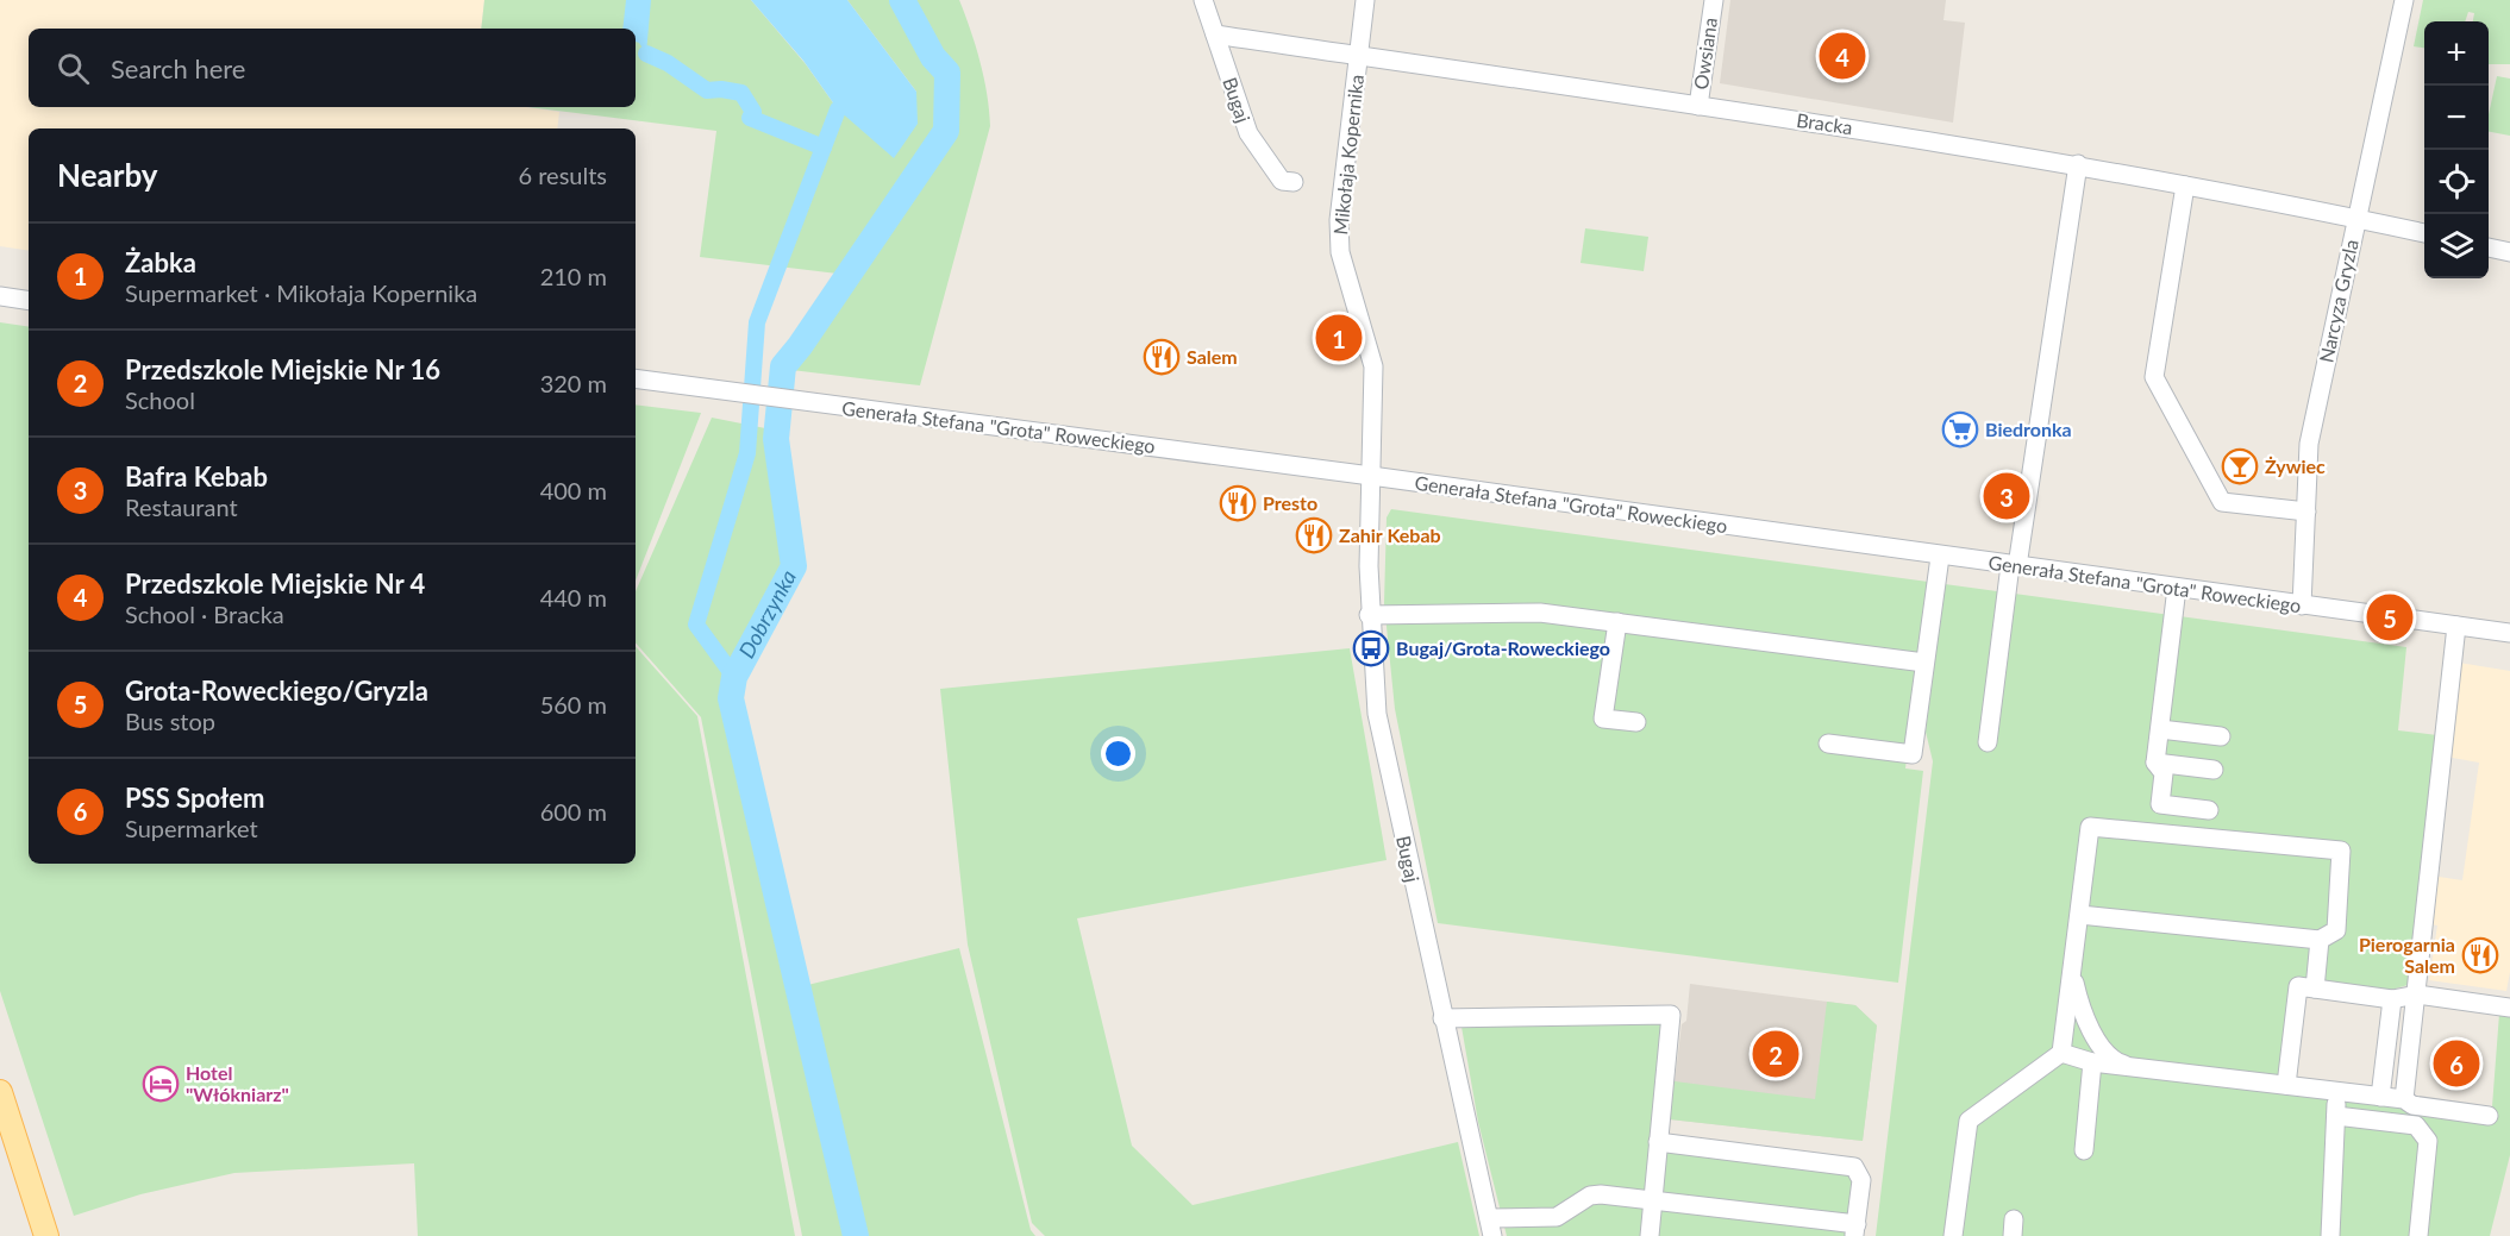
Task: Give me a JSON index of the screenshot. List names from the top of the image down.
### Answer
{
  "streets": {
    "street": [
      "Owsiana",
      "Bugaj",
      "Bracka",
      "Mikołaja Kopernika",
      "Narcyza Gryzla",
      "Generała Stefana \"Grota\" Roweckiego"
    ]
  },
  "crossings": [
    ["Owsiana", "Bracka"],
    ["Bugaj", "Bracka"],
    ["Bugaj", "Mikołaja Kopernika"],
    ["Bugaj", "Generała Stefana \"Grota\" Roweckiego"],
    ["Bracka", "Mikołaja Kopernika"],
    ["Bracka", "Narcyza Gryzla"],
    ["Mikołaja Kopernika", "Generała Stefana \"Grota\" Roweckiego"],
    ["Narcyza Gryzla", "Generała Stefana \"Grota\" Roweckiego"]
  ],
  "water": ["Dobrzynka"],
  "places": {
    "restaurant": [
      "Salem",
      "Presto",
      "Zahir Kebab",
      "Pierogarnia Salem"
    ],
    "supermarket": ["Biedronka"],
    "bar": ["Żywiec"],
    "bus stop": ["Bugaj/Grota-Roweckiego"],
    "hotel": ["Hotel \"Włókniarz\""]
  },
  "page": {
    "map_buttons": ["+", "−"],
    "search": "Search here",
    "pins": [
      "4",
      "1",
      "3",
      "5",
      "2",
      "6"
    ],
    "heading": ["Nearby", "6 results"],
    "list": [
      {
        "mark": "1",
        "name": "Żabka",
        "note": "Supermarket · Mikołaja Kopernika",
        "value": "210 m"
      },
      {
        "mark": "2",
        "name": "Przedszkole Miejskie Nr 16",
        "note": "School",
        "value": "320 m"
      },
      {
        "mark": "3",
        "name": "Bafra Kebab",
        "note": "Restaurant",
        "value": "400 m"
      },
      {
        "mark": "4",
        "name": "Przedszkole Miejskie Nr 4",
        "note": "School · Bracka",
        "value": "440 m"
      },
      {
        "mark": "5",
        "name": "Grota-Roweckiego/Gryzla",
        "note": "Bus stop",
        "value": "560 m"
      },
      {
        "mark": "6",
        "name": "PSS Społem",
        "note": "Supermarket",
        "value": "600 m"
      }
    ]
  }
}
